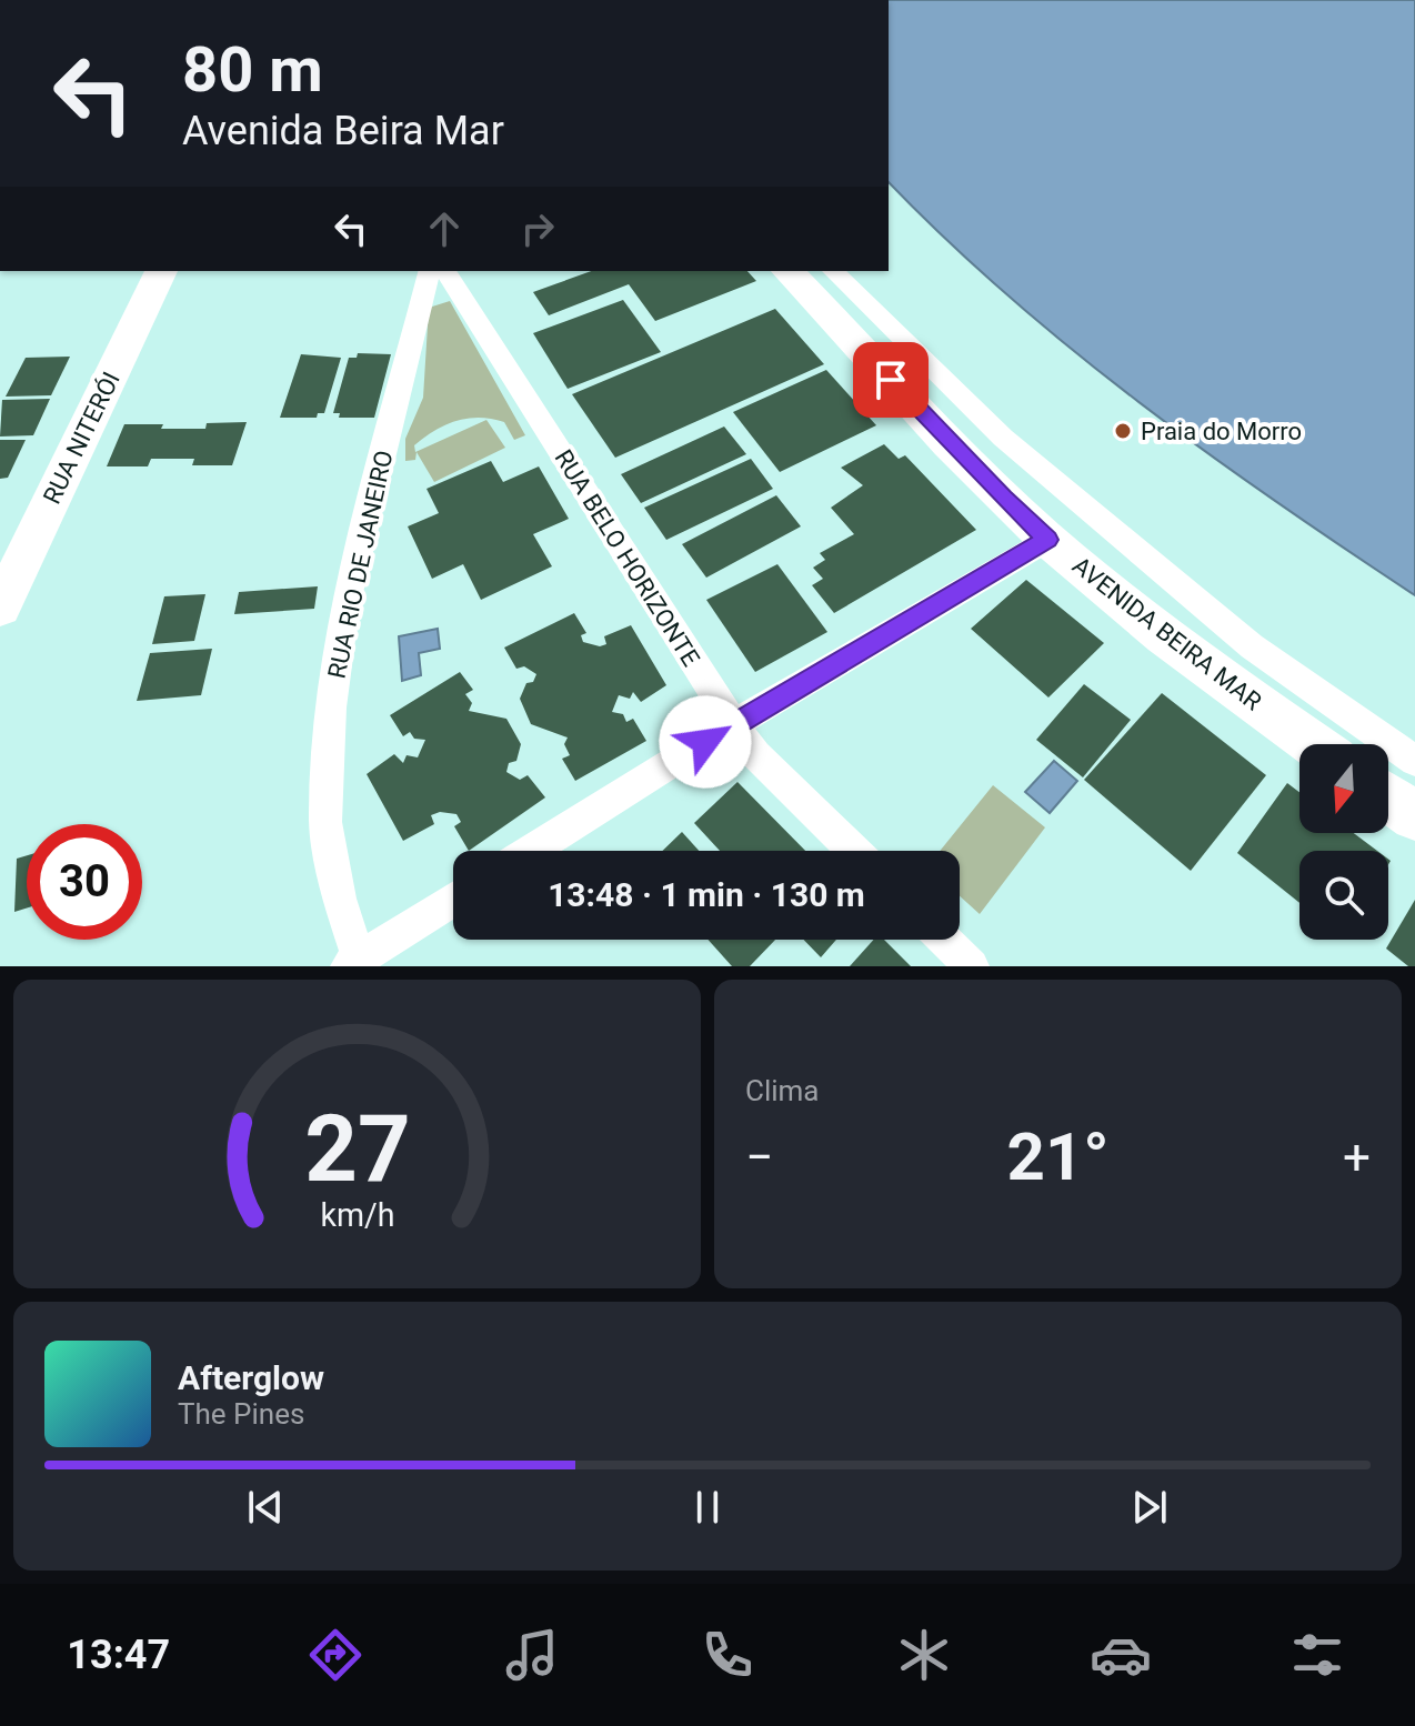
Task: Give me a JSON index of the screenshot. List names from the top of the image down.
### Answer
{
  "streets": {
    "street": [
      "RUA NITERÓI",
      "RUA BELO HORIZONTE",
      "RUA RIO DE JANEIRO",
      "AVENIDA BEIRA MAR"
    ]
  },
  "places": ["Praia do Morro"],
  "north": "bottom",
  "page": {
    "turn": ["80 m", "Avenida Beira Mar"],
    "limit": "30",
    "trip": "13:48 · 1 min · 130 m",
    "tile": "Clima",
    "heat": ["−", "21°", "+"],
    "song": ["Afterglow", "The Pines"],
    "tabs": "13:47",
    "gauge": ["27", "km/h"]
  }
}
